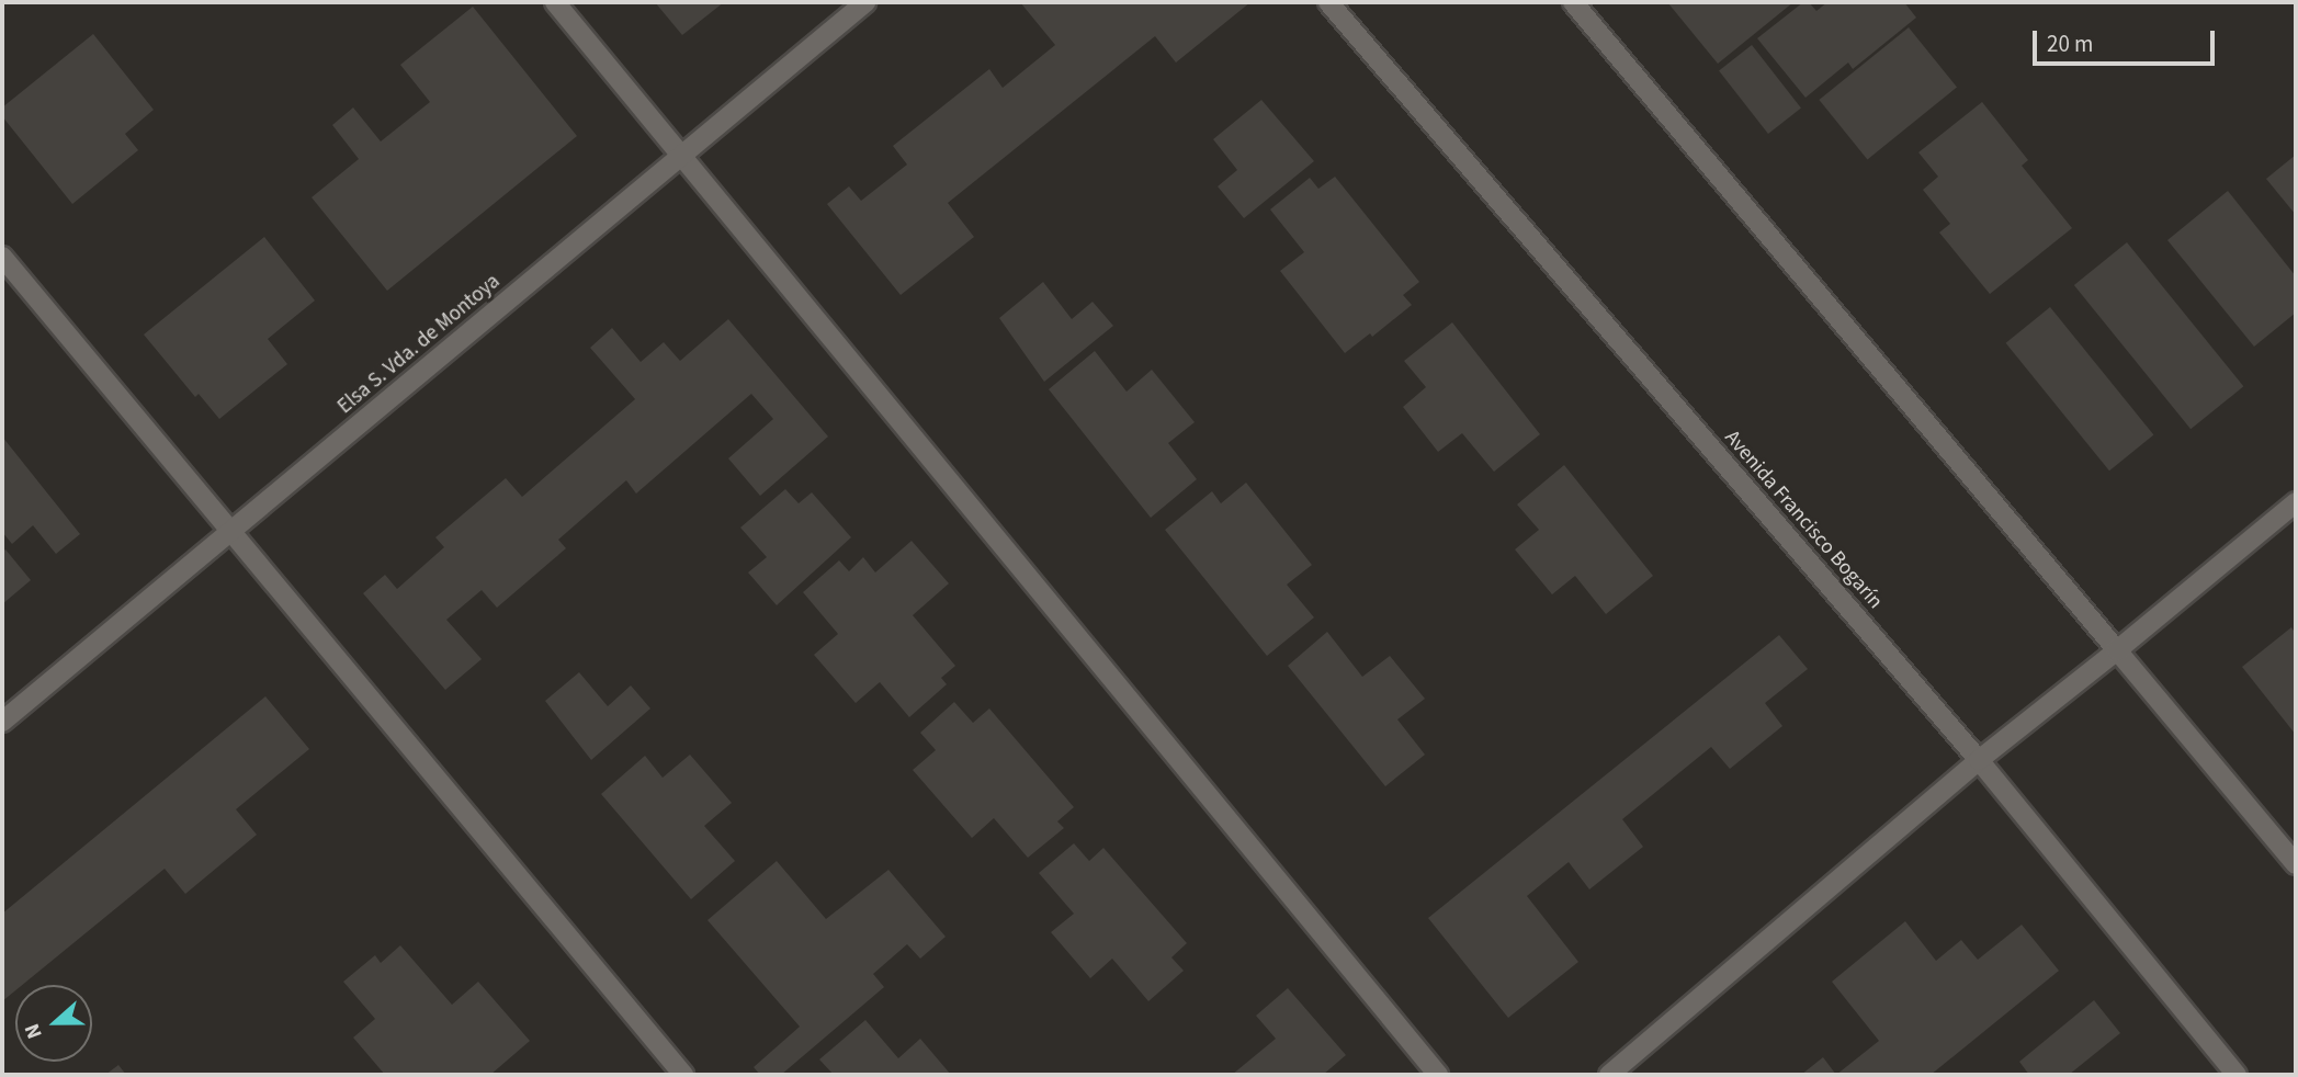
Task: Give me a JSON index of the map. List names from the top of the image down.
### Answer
{
  "streets": {
    "street": ["Elsa S. Vda. de Montoya", "Avenida Francisco Bogarín"]
  },
  "scale_bar": "20 m",
  "north": "left"
}
